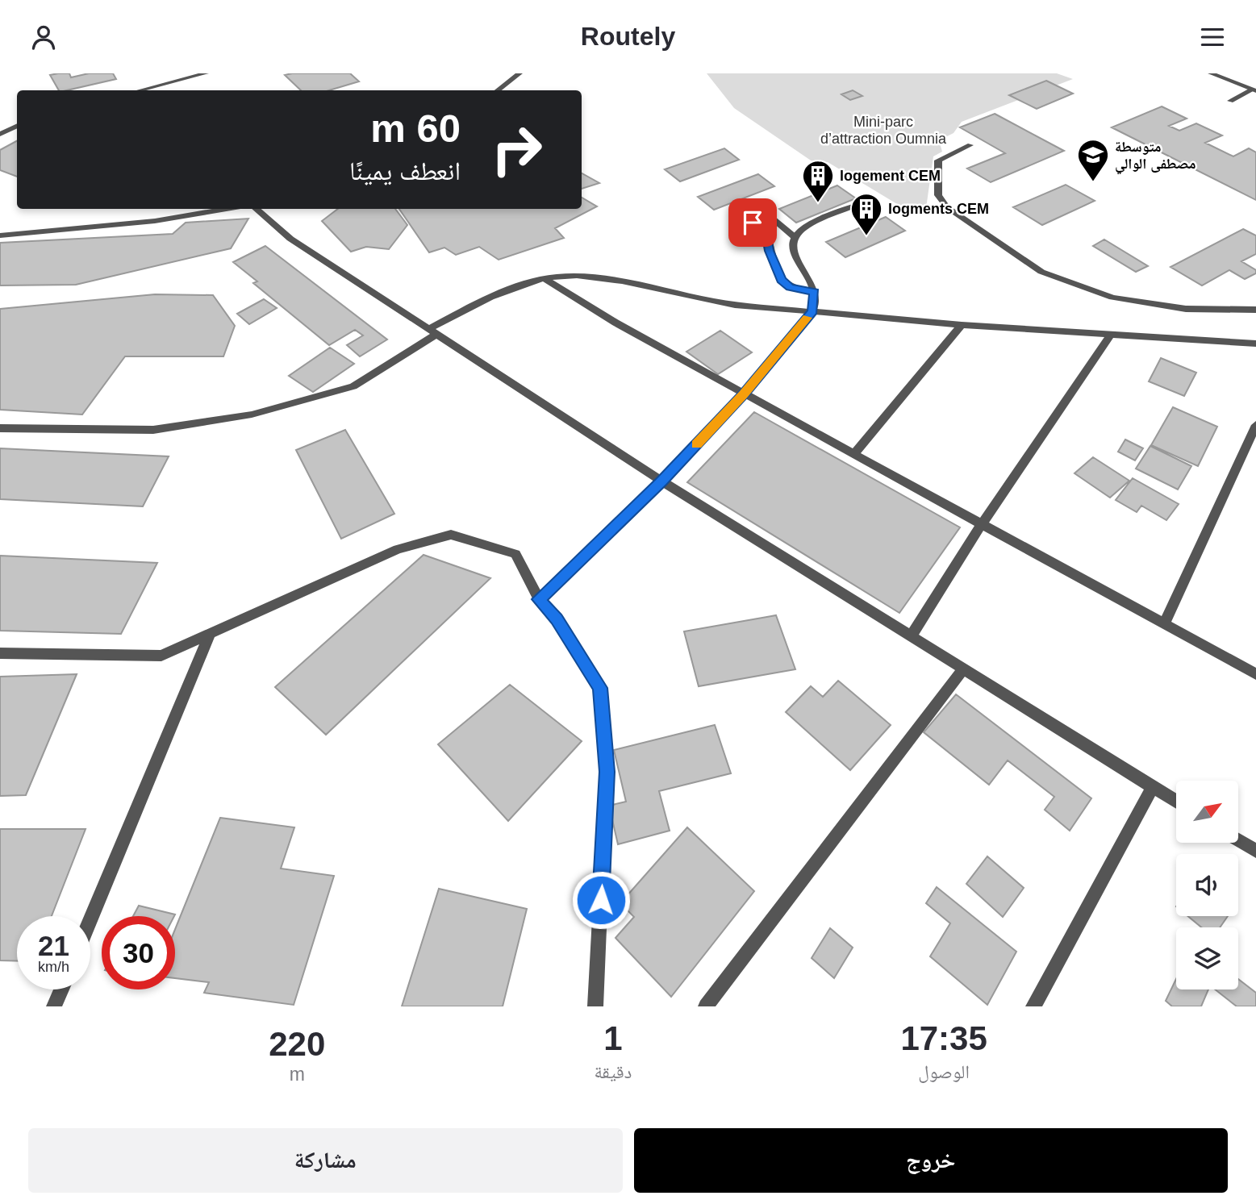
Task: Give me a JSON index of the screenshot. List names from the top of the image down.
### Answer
{
  "parks": ["Mini-parc d’attraction Oumnia"],
  "places": {
    "school or university": ["متوسطة مصطفى الوالي"],
    "building": ["logement CEM", "logments CEM"]
  },
  "north": "top right",
  "page": {
    "header": "Routely",
    "turn": ["60 m", "انعطف يمينًا"],
    "speed": "21 km/h",
    "limit": "30",
    "eta": [
      "17:35",
      "الوصول",
      "1",
      "دقيقة",
      "220",
      "m"
    ],
    "buttons": ["خروج", "مشاركة"]
  }
}
